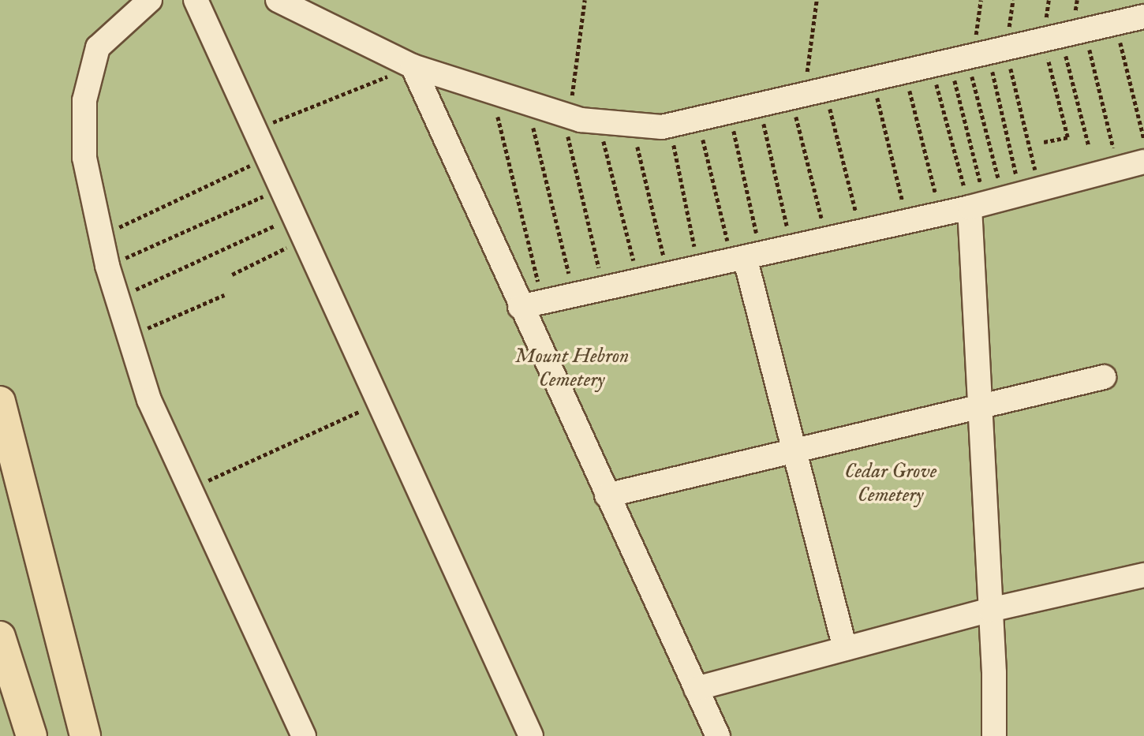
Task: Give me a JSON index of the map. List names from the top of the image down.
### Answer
{
  "parks": ["Mount Hebron Cemetery", "Cedar Grove Cemetery"]
}
